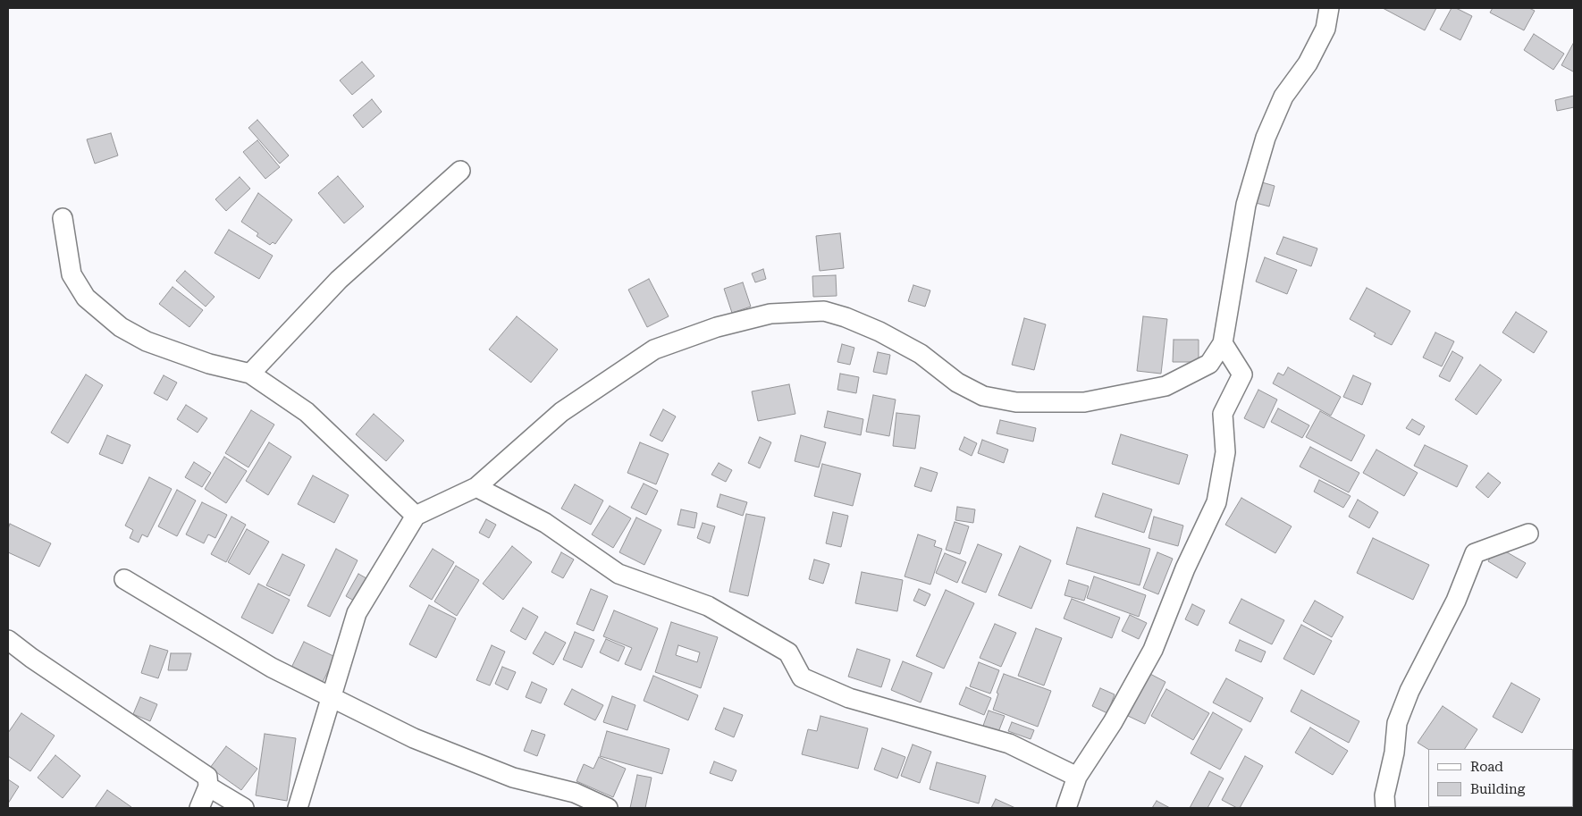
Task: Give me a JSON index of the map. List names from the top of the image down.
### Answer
{
  "legend": ["Road", "Building"]
}
